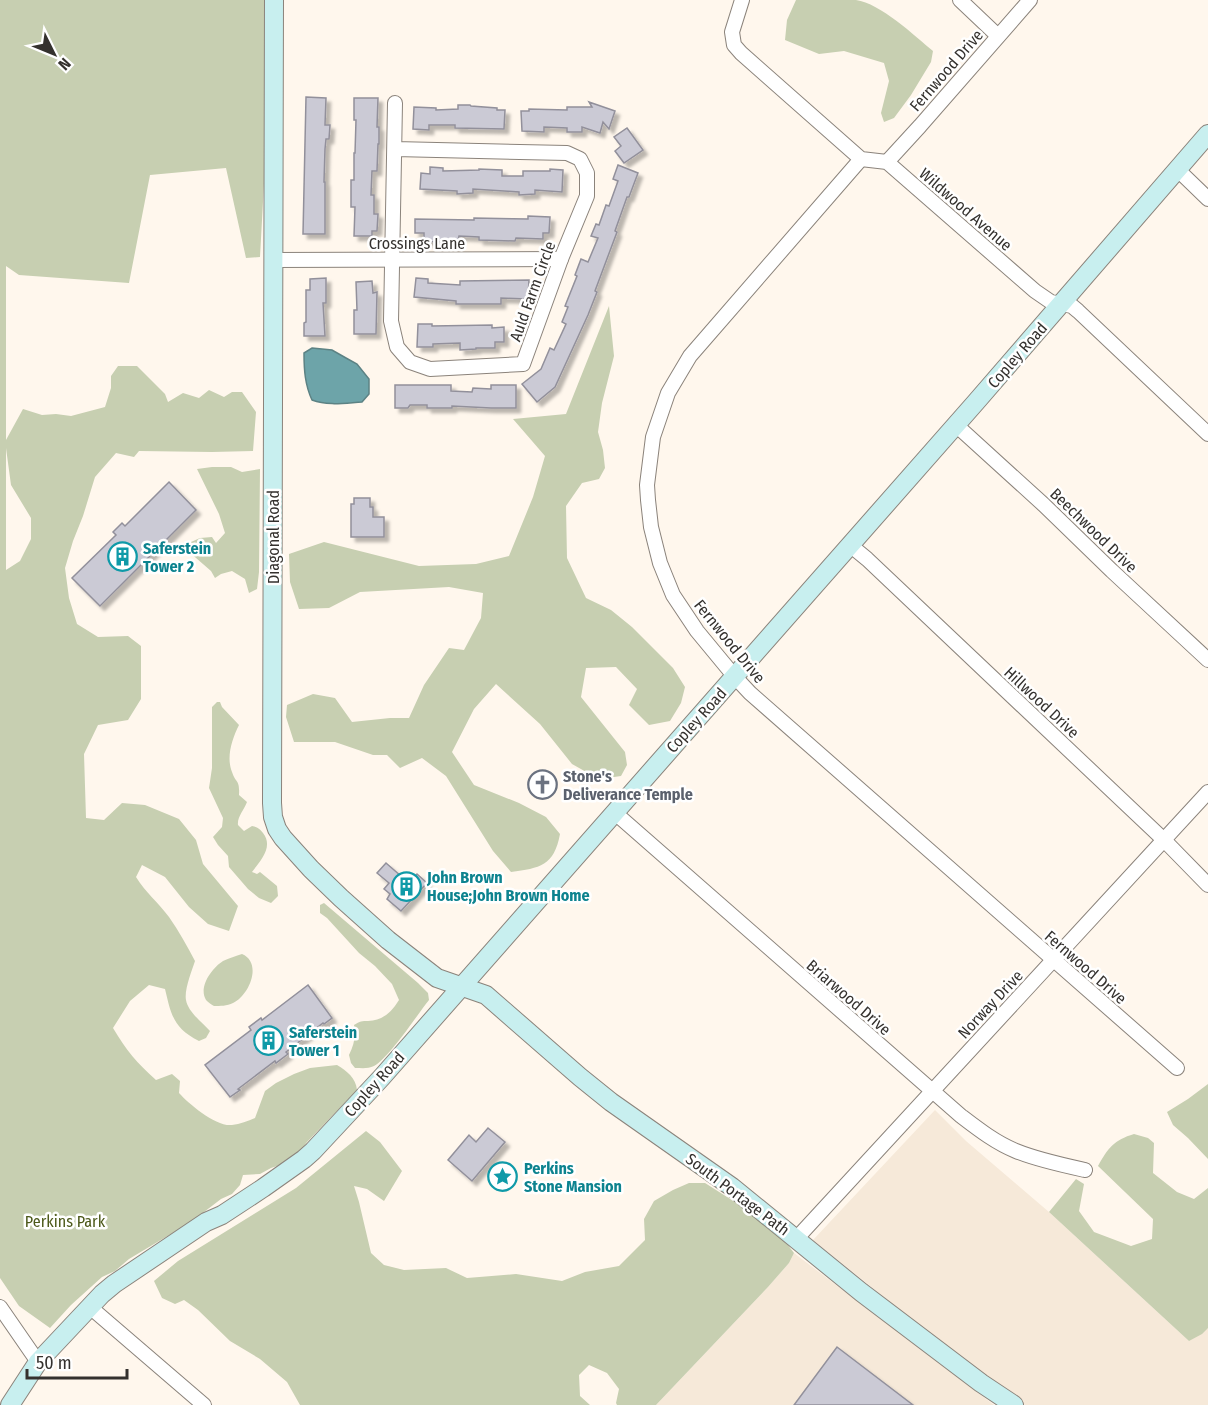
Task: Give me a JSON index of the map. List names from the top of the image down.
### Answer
{
  "streets": {
    "street": [
      "Fernwood Drive",
      "Wildwood Avenue",
      "Crossings Lane",
      "Auld Farm Circle",
      "Copley Road",
      "Beechwood Drive",
      "Diagonal Road",
      "Hillwood Drive",
      "Briarwood Drive",
      "Norway Drive",
      "South Portage Path"
    ]
  },
  "crossings": [
    ["Fernwood Drive", "Wildwood Avenue"],
    ["Fernwood Drive", "Copley Road"],
    ["Fernwood Drive", "Norway Drive"],
    ["Wildwood Avenue", "Copley Road"],
    ["Crossings Lane", "Auld Farm Circle"],
    ["Crossings Lane", "Diagonal Road"],
    ["Copley Road", "Beechwood Drive"],
    ["Copley Road", "Diagonal Road"],
    ["Copley Road", "Hillwood Drive"],
    ["Copley Road", "Briarwood Drive"],
    ["Copley Road", "South Portage Path"],
    ["Diagonal Road", "South Portage Path"],
    ["Hillwood Drive", "Norway Drive"],
    ["Briarwood Drive", "Norway Drive"],
    ["Norway Drive", "South Portage Path"]
  ],
  "parks": ["Perkins Park"],
  "places": {
    "building": ["Saferstein Tower 2", "John Brown House;John Brown Home", "Saferstein Tower 1"],
    "church": ["Stone's Deliverance Temple"],
    "place": ["Perkins Stone Mansion"]
  },
  "scale_bar": "50 m",
  "north": "bottom right"
}
